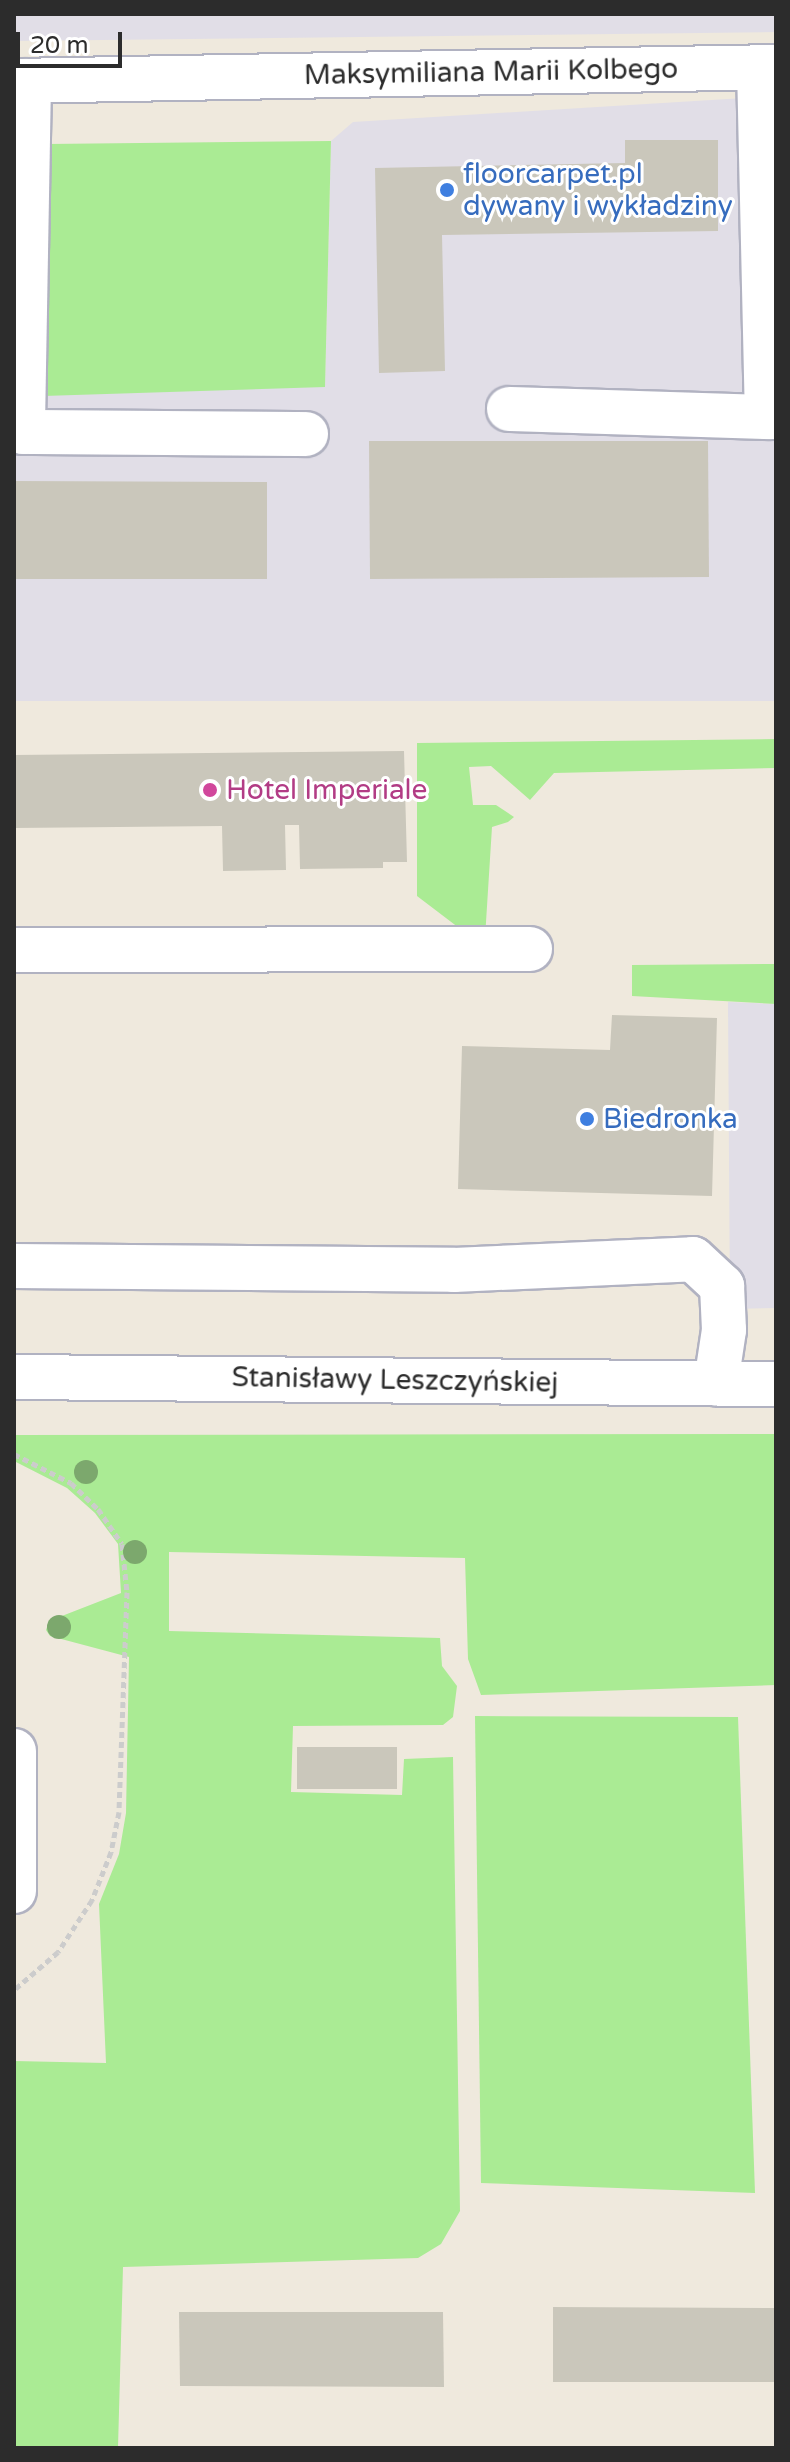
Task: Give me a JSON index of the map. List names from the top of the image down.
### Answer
{
  "streets": {
    "street": ["Maksymiliana Marii Kolbego", "Stanisławy Leszczyńskiej"]
  },
  "places": ["floorcarpet.pl dywany i wykładziny", "Hotel Imperiale", "Biedronka"],
  "scale_bar": "20 m"
}
